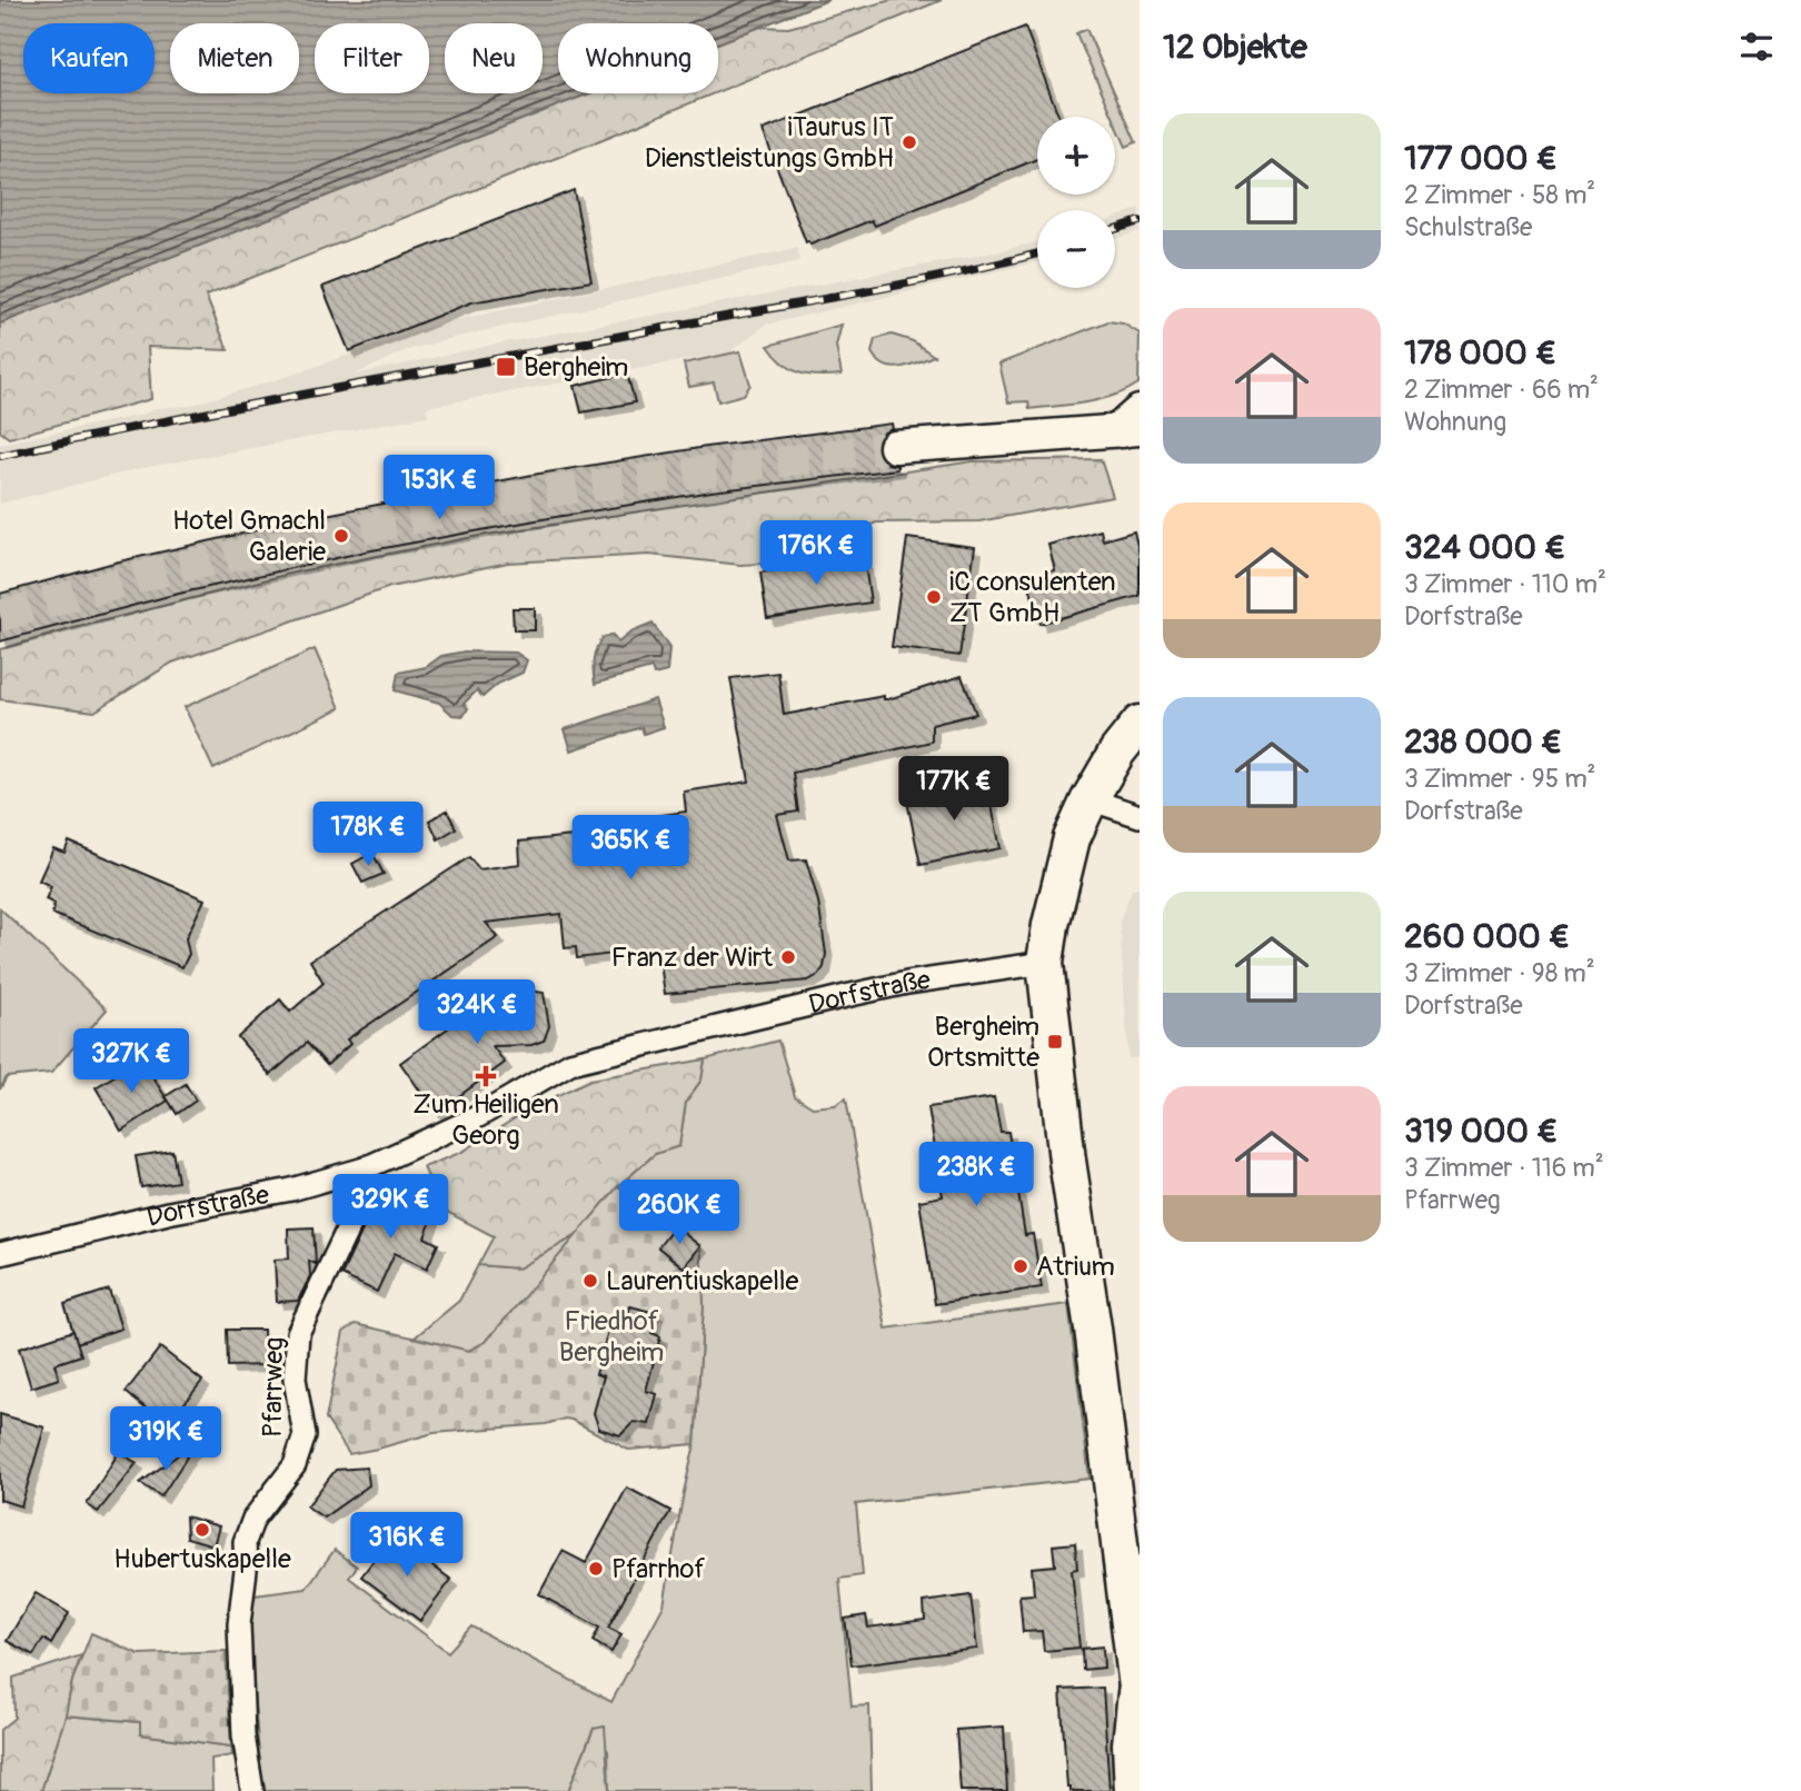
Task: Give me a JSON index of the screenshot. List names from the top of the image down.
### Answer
{
  "streets": {
    "street": ["Dorfstraße", "Pfarrweg"]
  },
  "crossings": [
    ["Dorfstraße", "Pfarrweg"]
  ],
  "parks": ["Friedhof Bergheim"],
  "places": {
    "other": [
      "iTaurus IT Dienstleistungs GmbH",
      "Hotel Gmachl Galerie",
      "iC consulenten ZT GmbH",
      "Franz der Wirt",
      "Atrium",
      "Laurentiuskapelle",
      "Hubertuskapelle",
      "Pfarrhof"
    ],
    "transit": ["Bergheim", "Bergheim Ortsmitte"],
    "health": ["Zum Heiligen Georg"]
  },
  "page": {
    "heading": "12 Objekte",
    "chip": [
      "Kaufen",
      "Mieten",
      "Filter",
      "Neu",
      "Wohnung"
    ],
    "list": [
      {
        "name": "177 000 €",
        "note": "2 Zimmer · 58 m² · Schulstraße"
      },
      {
        "name": "178 000 €",
        "note": "2 Zimmer · 66 m² · Wohnung"
      },
      {
        "name": "324 000 €",
        "note": "3 Zimmer · 110 m² · Dorfstraße"
      },
      {
        "name": "238 000 €",
        "note": "3 Zimmer · 95 m² · Dorfstraße"
      },
      {
        "name": "260 000 €",
        "note": "3 Zimmer · 98 m² · Dorfstraße"
      },
      {
        "name": "319 000 €",
        "note": "3 Zimmer · 116 m² · Pfarrweg"
      }
    ],
    "map_buttons": ["+", "−"],
    "price": [
      "153K €",
      "176K €",
      "177K €",
      "178K €",
      "365K €",
      "324K €",
      "327K €",
      "238K €",
      "329K €",
      "260K €",
      "319K €",
      "316K €"
    ]
  }
}
